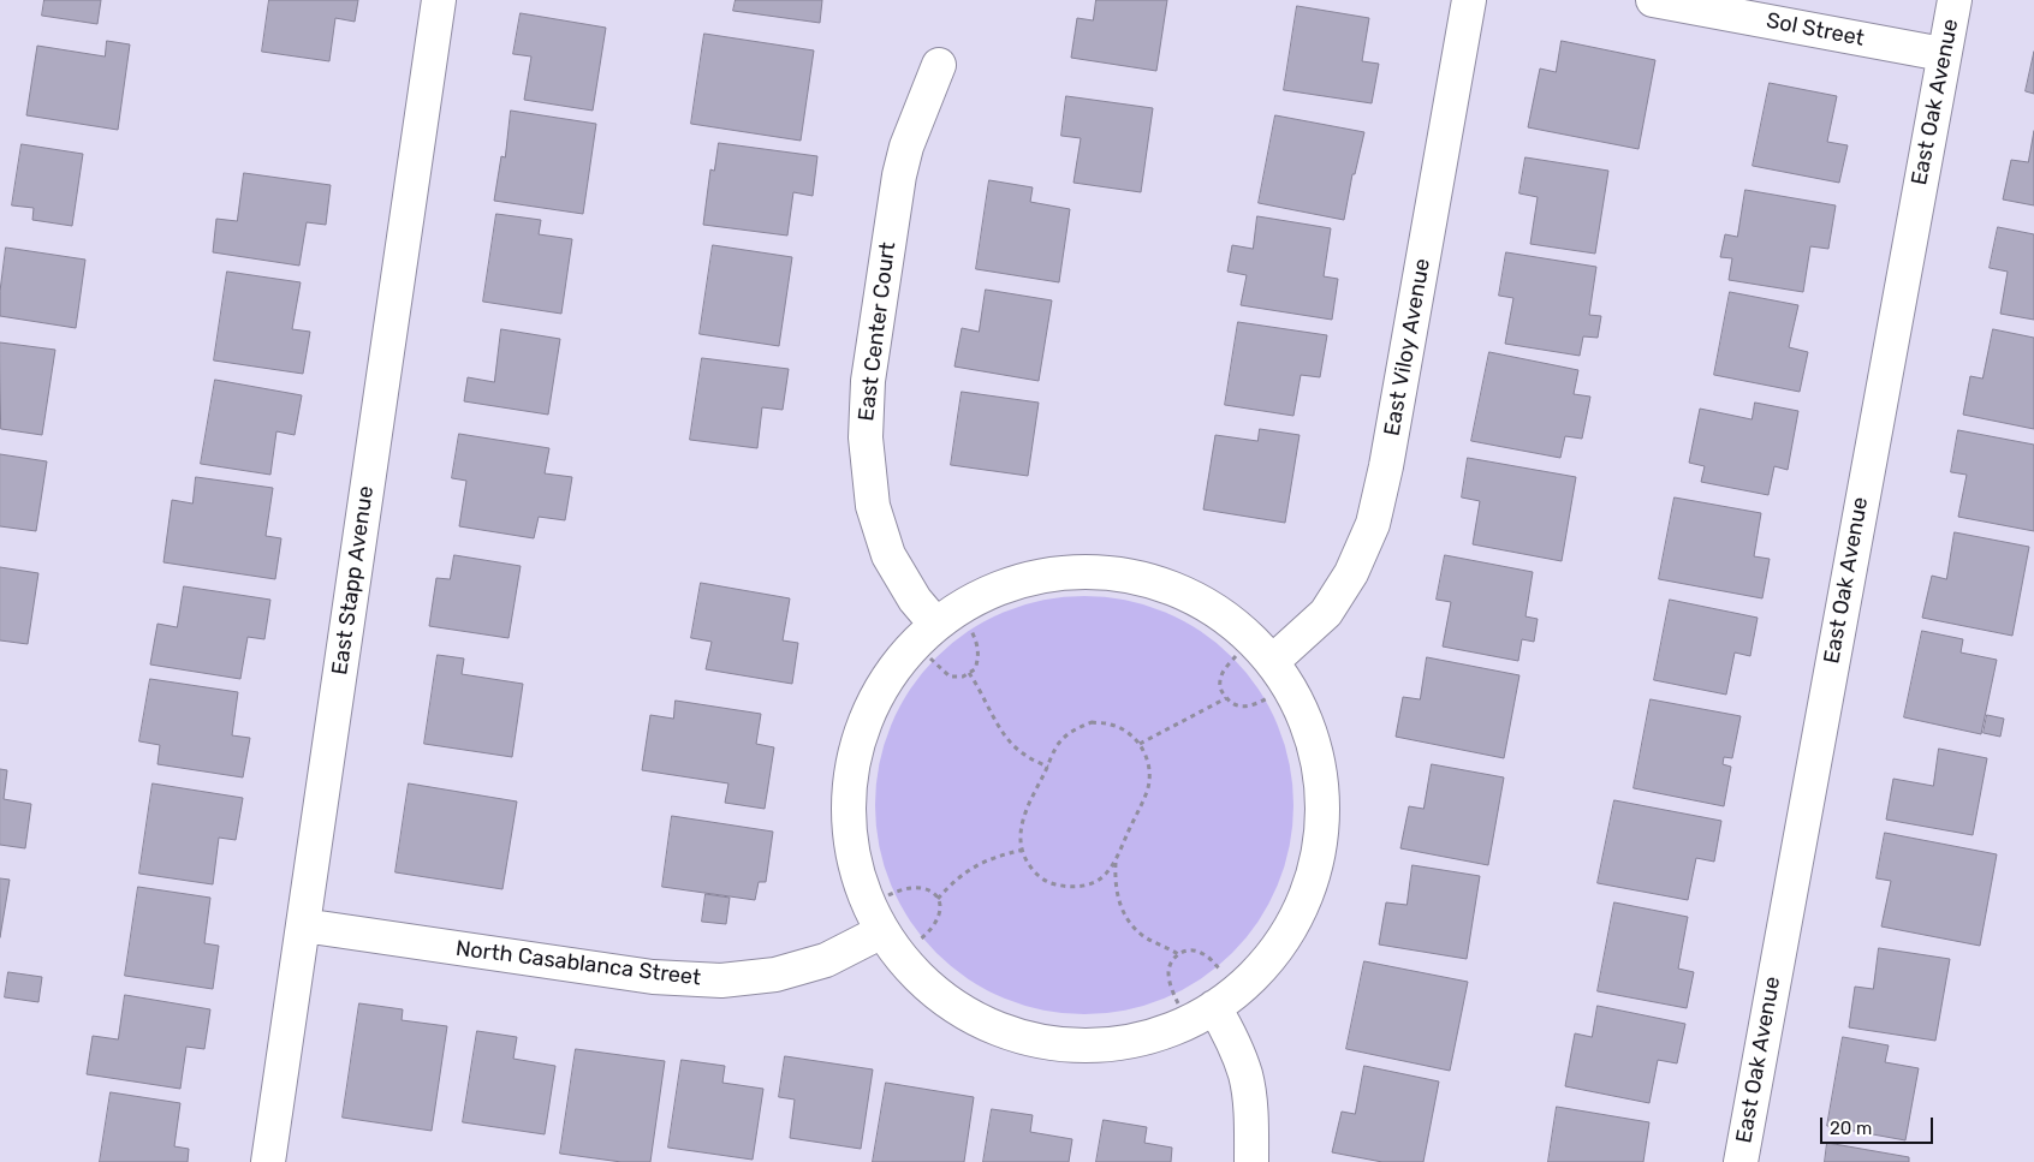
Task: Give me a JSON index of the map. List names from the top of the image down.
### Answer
{
  "streets": {
    "street": [
      "Sol Street",
      "East Oak Avenue",
      "East Center Court",
      "East Viloy Avenue",
      "East Stapp Avenue",
      "North Casablanca Street"
    ]
  },
  "crossings": [
    ["Sol Street", "East Oak Avenue"],
    ["East Stapp Avenue", "North Casablanca Street"]
  ],
  "scale_bar": "20 m"
}
